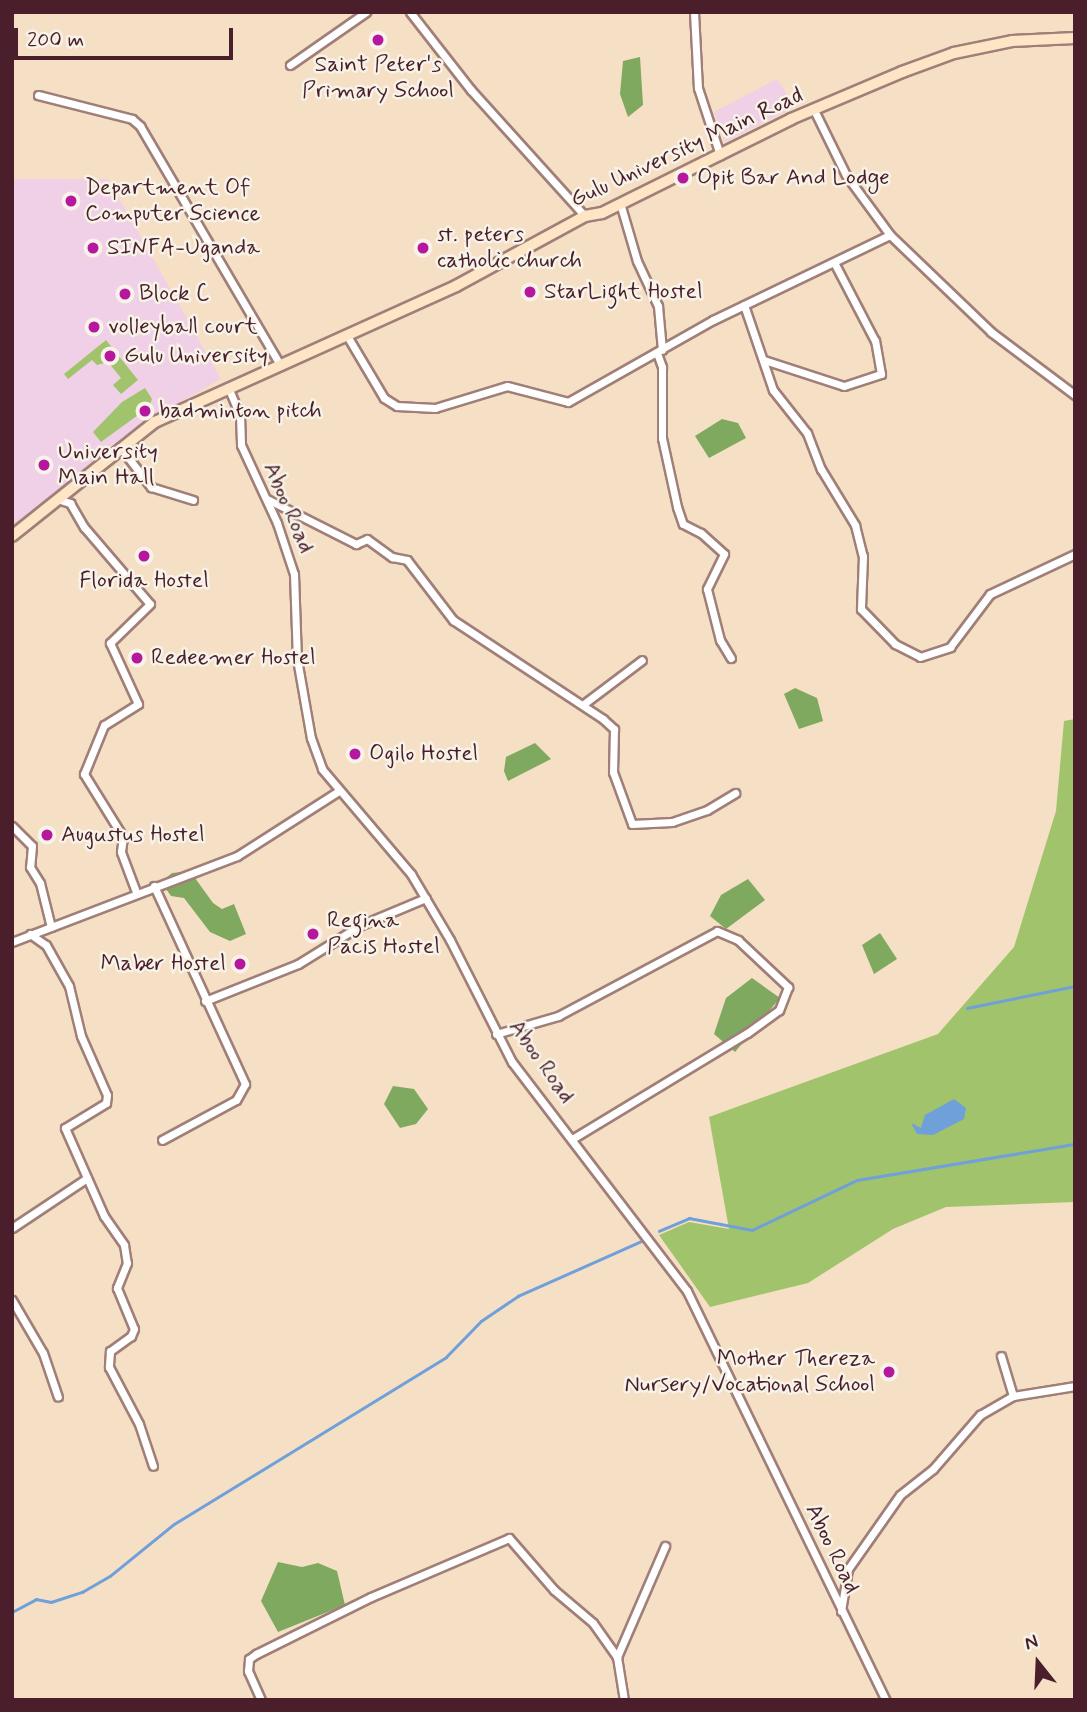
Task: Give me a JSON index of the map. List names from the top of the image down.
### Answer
{
  "streets": {
    "street": ["Gulu University Main Road", "Aboo Road"]
  },
  "crossings": [
    ["Gulu University Main Road", "Aboo Road"]
  ],
  "places": [
    "Saint Peter's Primary School",
    "Opit Bar And Lodge",
    "Department Of Computer Science",
    "SINFA-Uganda",
    "st. peters catholic church",
    "StarLight Hostel",
    "Block C",
    "volleyball court",
    "Gulu University",
    "badminton pitch",
    "University Main Hall",
    "Florida Hostel",
    "Redeemer Hostel",
    "Ogilo Hostel",
    "Augustus Hostel",
    "Regina Pacis Hostel",
    "Maber Hostel",
    "Mother Thereza Nursery/Vocational School"
  ],
  "scale_bar": "200 m",
  "north": "top"
}
